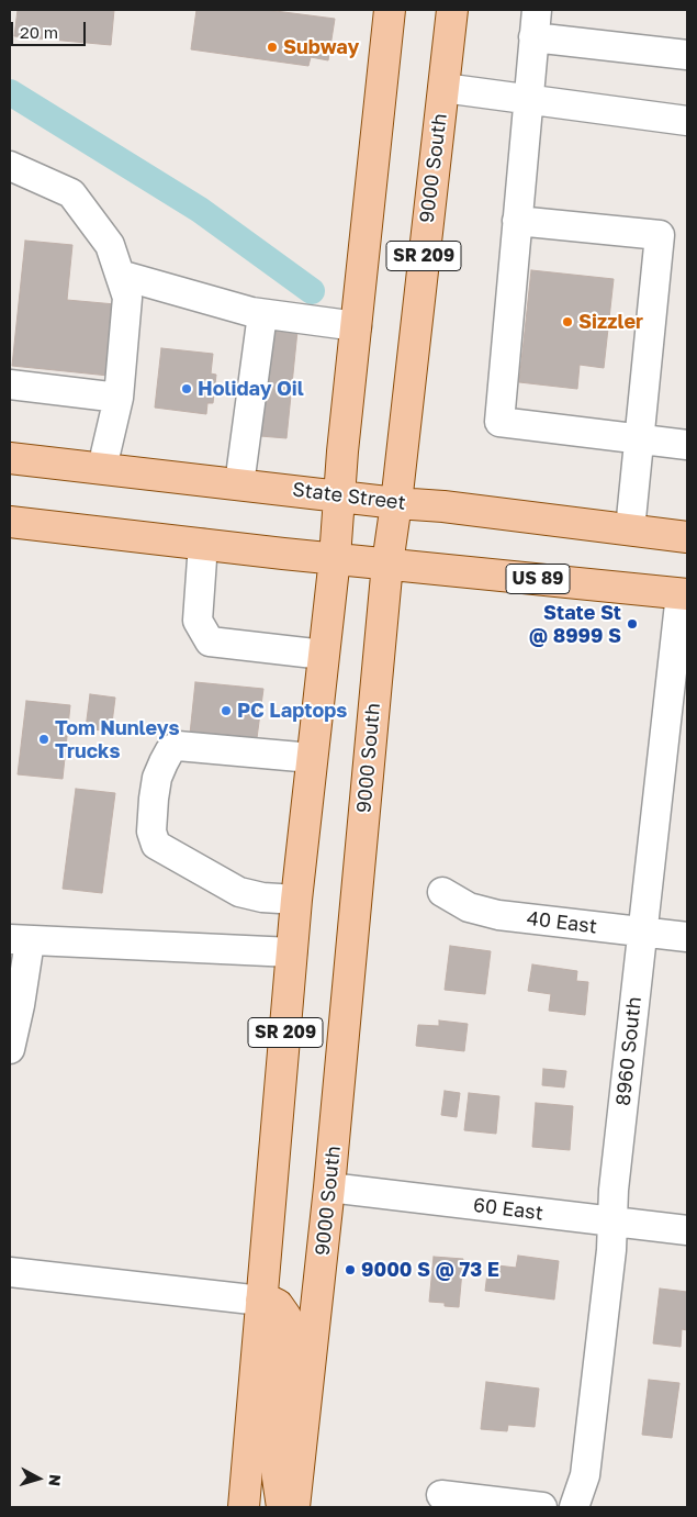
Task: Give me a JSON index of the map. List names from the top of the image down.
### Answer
{
  "streets": {
    "main road": [
      "9000 South",
      "SR 209",
      "State Street",
      "US 89"
    ],
    "street": ["40 East", "8960 South", "60 East"]
  },
  "crossings": [
    ["9000 South", "State Street"],
    ["9000 South", "US 89"],
    ["9000 South", "60 East"],
    ["SR 209", "State Street"],
    ["SR 209", "US 89"],
    ["US 89", "8960 South"],
    ["40 East", "8960 South"],
    ["8960 South", "60 East"]
  ],
  "places": [
    "Subway",
    "Sizzler",
    "Holiday Oil",
    "State St @ 8999 S",
    "PC Laptops",
    "Tom Nunleys Trucks",
    "9000 S @ 73 E"
  ],
  "scale_bar": "20 m",
  "north": "right"
}
